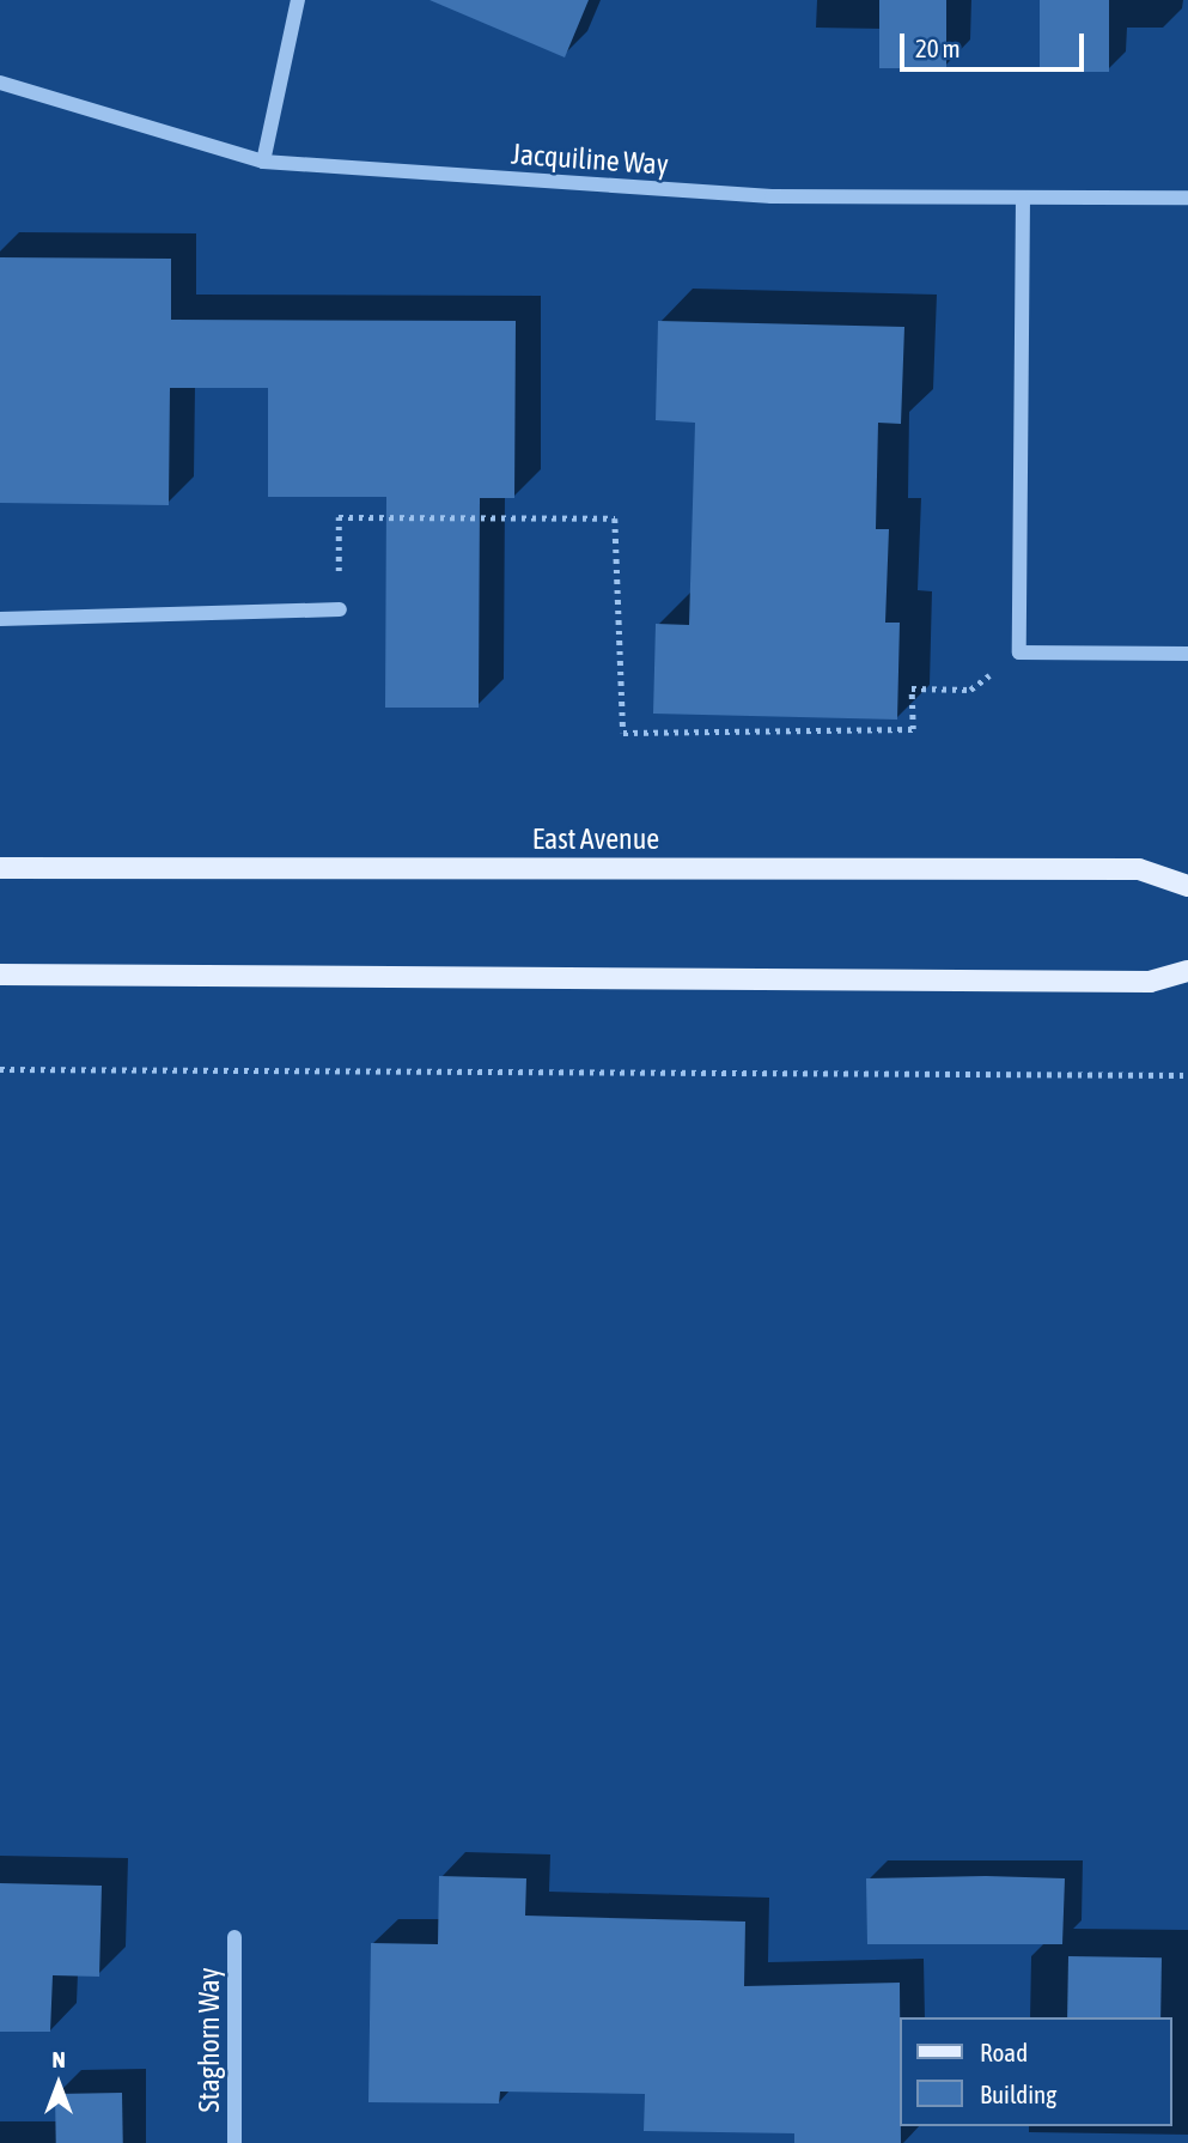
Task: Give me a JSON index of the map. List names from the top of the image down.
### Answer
{
  "streets": {
    "main road": ["East Avenue"],
    "street": ["Jacquiline Way", "Staghorn Way"]
  },
  "legend": ["Road", "Building"],
  "scale_bar": "20 m",
  "north": "top"
}
